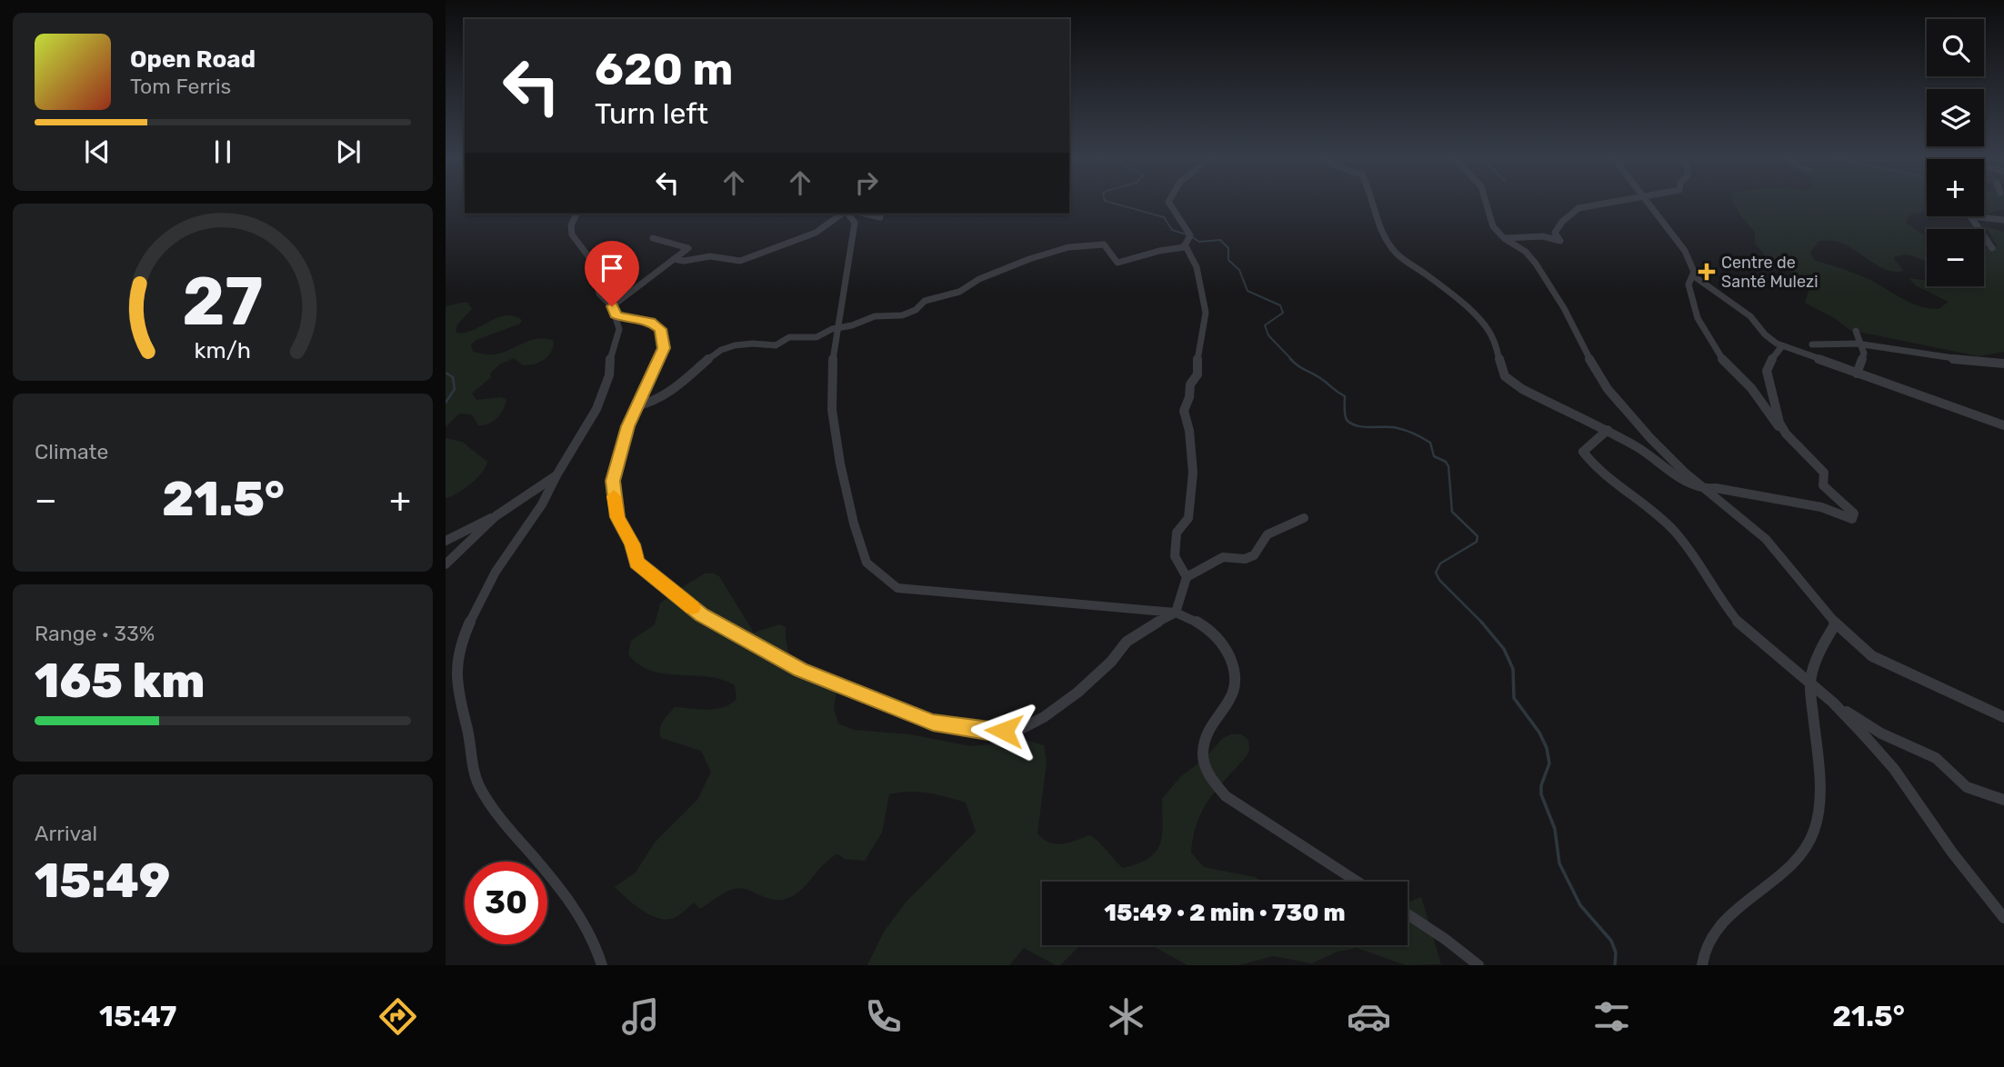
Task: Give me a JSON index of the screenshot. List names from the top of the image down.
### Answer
{
  "places": {
    "health": ["Centre de Santé Mulezi"]
  },
  "page": {
    "map_buttons": ["+", "−"],
    "turn": ["620 m", "Turn left"],
    "song": ["Open Road", "Tom Ferris"],
    "tile": [
      "Climate",
      ["Range · 33%", "165 km"],
      ["Arrival", "15:49"]
    ],
    "heat": ["−", "21.5°", "+"],
    "limit": "30",
    "trip": "15:49 · 2 min · 730 m",
    "tabs": ["15:47", "21.5°"],
    "gauge": ["27", "km/h"]
  }
}
